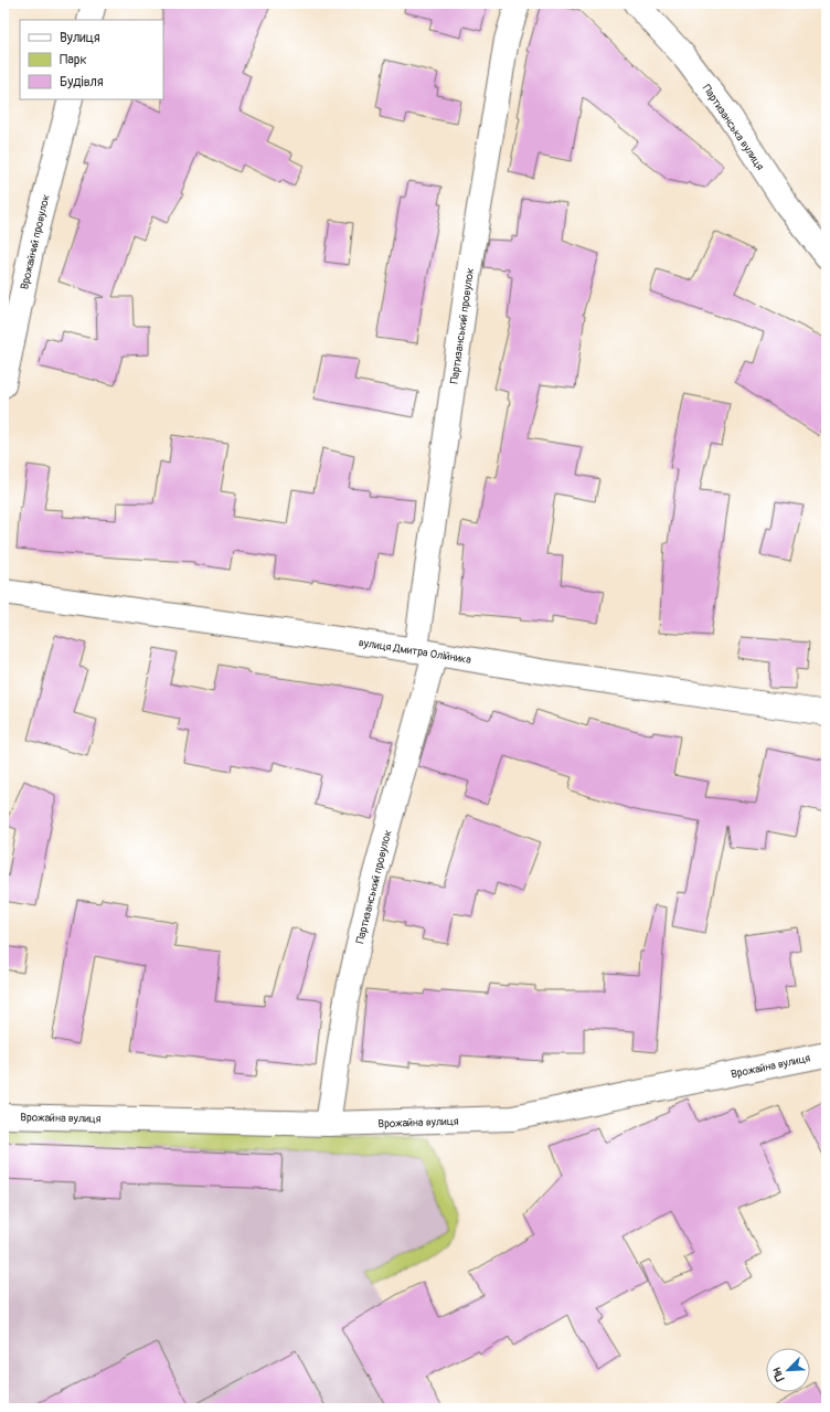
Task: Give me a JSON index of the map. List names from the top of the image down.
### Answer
{
  "streets": {
    "street": [
      "Партизанська вулиця",
      "Врожайний провулок",
      "Партизанський провулок",
      "вулиця Дмитра Олійника",
      "Врожайна вулиця"
    ]
  },
  "crossings": [
    ["Партизанський провулок", "вулиця Дмитра Олійника"],
    ["Партизанський провулок", "Врожайна вулиця"]
  ],
  "legend": ["Вулиця", "Парк", "Будівля"],
  "north": "bottom left"
}
